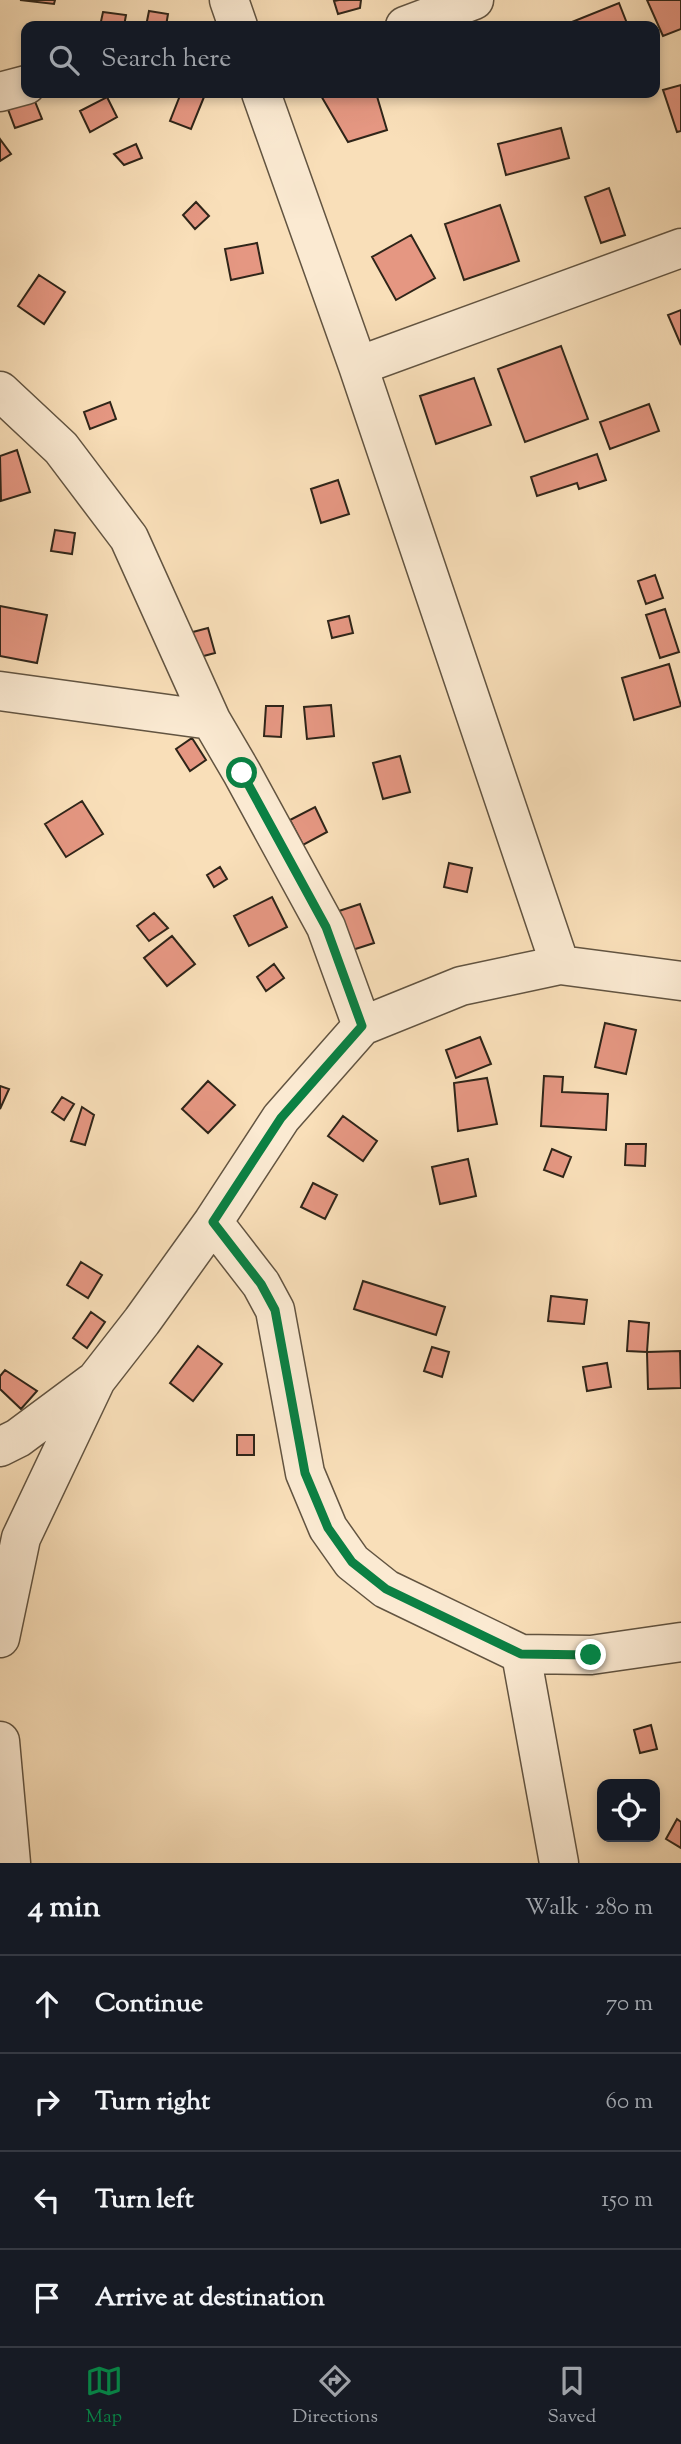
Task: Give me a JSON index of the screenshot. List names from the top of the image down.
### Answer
{
  "page": {
    "search": "Search here",
    "heading": ["4 min", "Walk · 280 m"],
    "list": [
      ["Continue", "70 m"],
      ["Turn right", "60 m"],
      ["Turn left", "150 m"],
      "Arrive at destination"
    ],
    "nav": ["Map", "Directions", "Saved"]
  }
}
